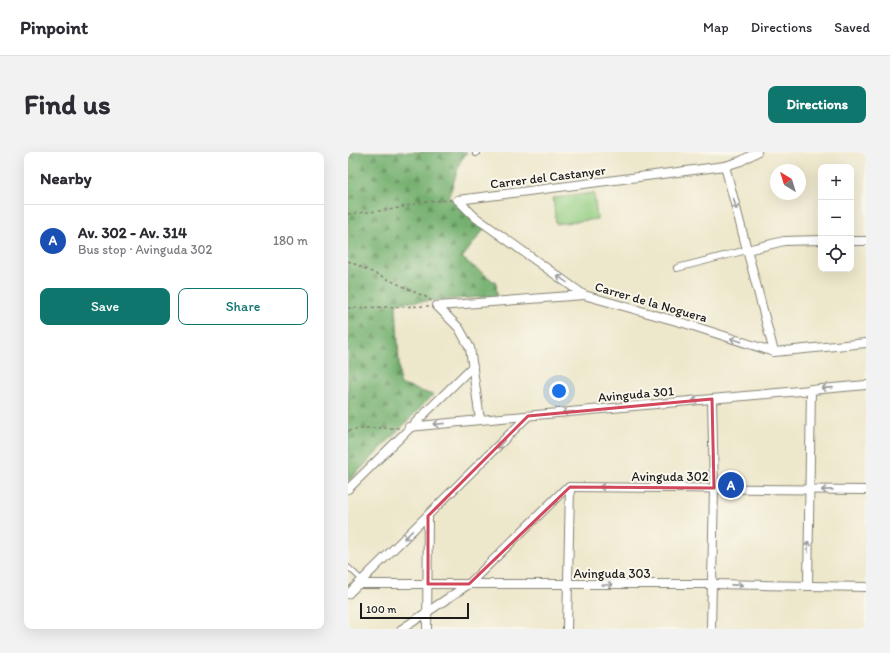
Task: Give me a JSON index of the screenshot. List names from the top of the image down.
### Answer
{
  "streets": {
    "street": [
      "Carrer del Castanyer",
      "Carrer de la Noguera",
      "Avinguda 301",
      "Avinguda 302",
      "Avinguda 303"
    ]
  },
  "crossings": [
    ["Carrer del Castanyer", "Carrer de la Noguera"]
  ],
  "one_way": [
    "Carrer de la Noguera",
    "Avinguda 301",
    "Avinguda 302",
    "Avinguda 303"
  ],
  "scale_bar": "100 m",
  "north": "top left",
  "page": {
    "header": "Pinpoint",
    "nav": ["Map", "Directions", "Saved"],
    "buttons": [
      "Directions",
      ["Save", "Share"]
    ],
    "title": "Find us",
    "heading": "Nearby",
    "map_buttons": ["+", "−"],
    "list": [
      {
        "mark": "A",
        "name": "Av. 302 - Av. 314",
        "note": "Bus stop · Avinguda 302",
        "value": "180 m"
      }
    ],
    "pins": "A",
    "scale": "100 m"
  }
}
